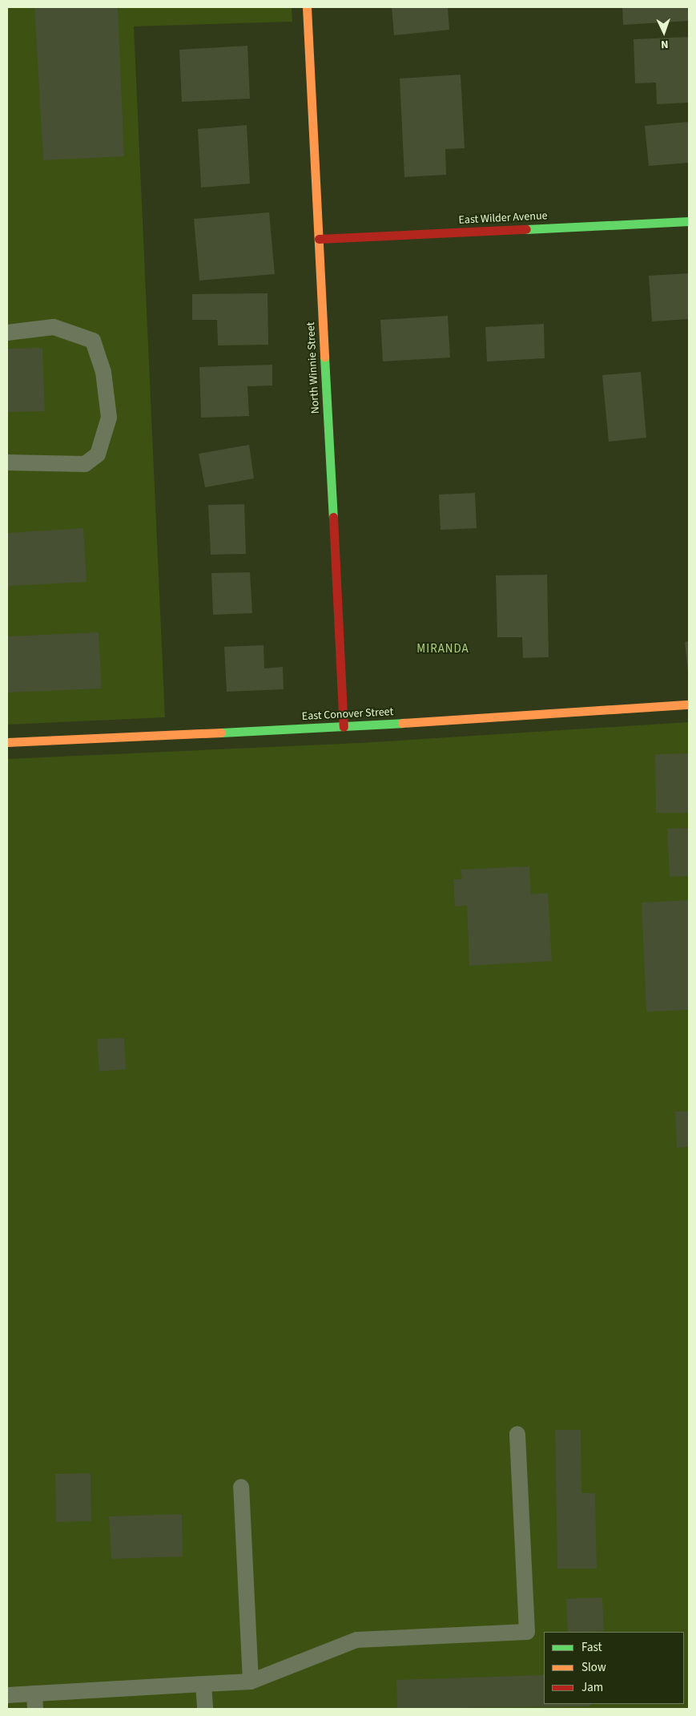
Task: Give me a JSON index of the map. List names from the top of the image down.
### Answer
{
  "streets": {
    "street": ["East Wilder Avenue", "North Winnie Street", "East Conover Street"]
  },
  "crossings": [
    ["East Wilder Avenue", "North Winnie Street"],
    ["North Winnie Street", "East Conover Street"]
  ],
  "districts": ["MIRANDA"],
  "legend": ["Fast", "Slow", "Jam"],
  "north": "bottom"
}
